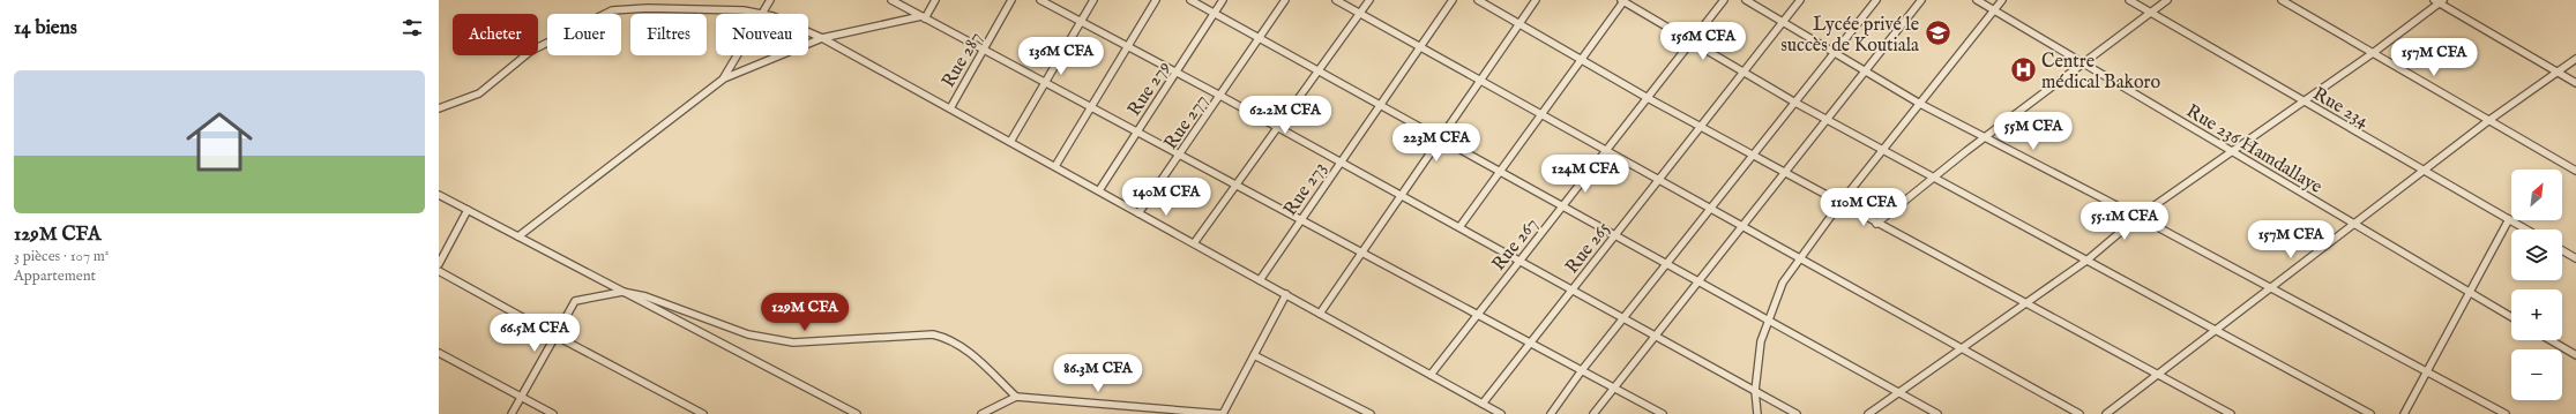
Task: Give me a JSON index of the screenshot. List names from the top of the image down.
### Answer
{
  "streets": {
    "street": [
      "Rue 287",
      "Rue 279",
      "Rue 234",
      "Rue 277",
      "Rue 236 Hamdallaye",
      "Rue 273",
      "Rue 267",
      "Rue 265"
    ]
  },
  "places": {
    "school or university": ["Lycée privé le succès de Koutiala"],
    "hospital": ["Centre médical Bakoro"]
  },
  "north": "top right",
  "page": {
    "heading": "14 biens",
    "chip": [
      "Acheter",
      "Louer",
      "Filtres",
      "Nouveau"
    ],
    "price": [
      "156M CFA",
      "136M CFA",
      "157M CFA",
      "62.2M CFA",
      "55M CFA",
      "223M CFA",
      "124M CFA",
      "140M CFA",
      "110M CFA",
      "55.1M CFA",
      "157M CFA",
      "129M CFA",
      "66.5M CFA",
      "86.3M CFA"
    ],
    "list": [
      {
        "name": "129M CFA",
        "note": "3 pièces · 107 m² · Appartement"
      }
    ],
    "map_buttons": ["+", "−"]
  }
}
